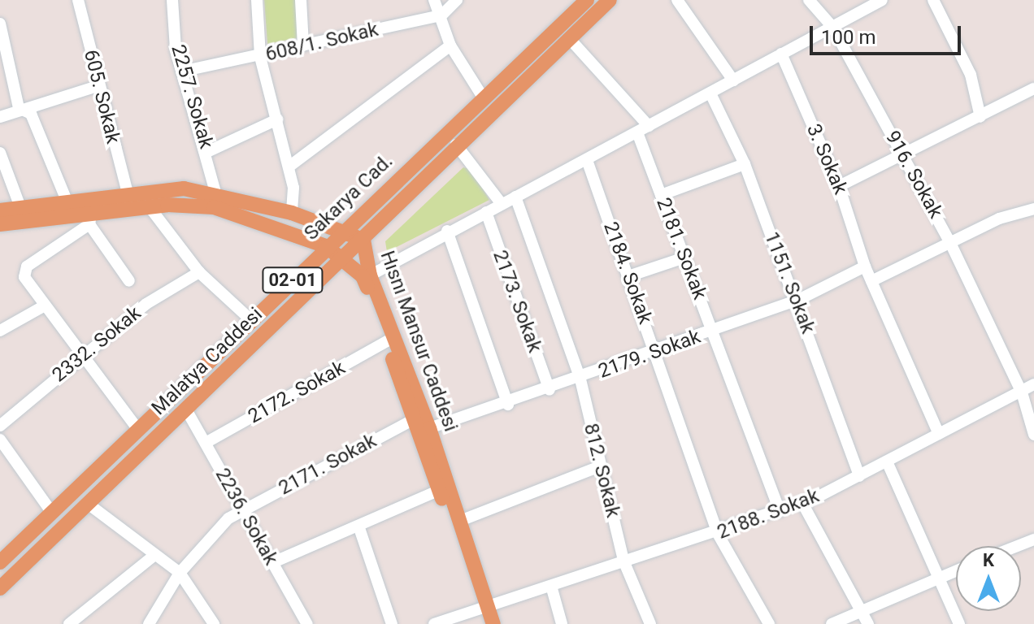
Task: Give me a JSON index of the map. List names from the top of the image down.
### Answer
{
  "streets": {
    "main road": [
      "Sakarya Cad.",
      "02-01",
      "Hısnı Mansur Caddesi",
      "Malatya Caddesi"
    ],
    "street": [
      "608/1. Sokak",
      "605. Sokak",
      "2257. Sokak",
      "3. Sokak",
      "916. Sokak",
      "2181. Sokak",
      "2184. Sokak",
      "1151. Sokak",
      "2173. Sokak",
      "2332. Sokak",
      "2179. Sokak",
      "2172. Sokak",
      "2171. Sokak",
      "812. Sokak",
      "2188. Sokak",
      "2236. Sokak"
    ]
  },
  "crossings": [
    ["608/1. Sokak", "2257. Sokak"],
    ["605. Sokak", "Hısnı Mansur Caddesi"],
    ["2257. Sokak", "Hısnı Mansur Caddesi"],
    ["3. Sokak", "2179. Sokak"],
    ["3. Sokak", "2188. Sokak"],
    ["916. Sokak", "2188. Sokak"],
    ["Sakarya Cad.", "Hısnı Mansur Caddesi"],
    ["2181. Sokak", "2179. Sokak"],
    ["2181. Sokak", "2188. Sokak"],
    ["2184. Sokak", "2179. Sokak"],
    ["2184. Sokak", "2188. Sokak"],
    ["1151. Sokak", "2179. Sokak"],
    ["1151. Sokak", "2188. Sokak"],
    ["2173. Sokak", "2179. Sokak"],
    ["Hısnı Mansur Caddesi", "2179. Sokak"],
    ["Hısnı Mansur Caddesi", "Malatya Caddesi"],
    ["Hısnı Mansur Caddesi", "2188. Sokak"],
    ["2179. Sokak", "812. Sokak"],
    ["Malatya Caddesi", "2236. Sokak"],
    ["2172. Sokak", "2236. Sokak"],
    ["2171. Sokak", "2236. Sokak"],
    ["812. Sokak", "2188. Sokak"]
  ],
  "scale_bar": "100 m",
  "north": "top"
}
